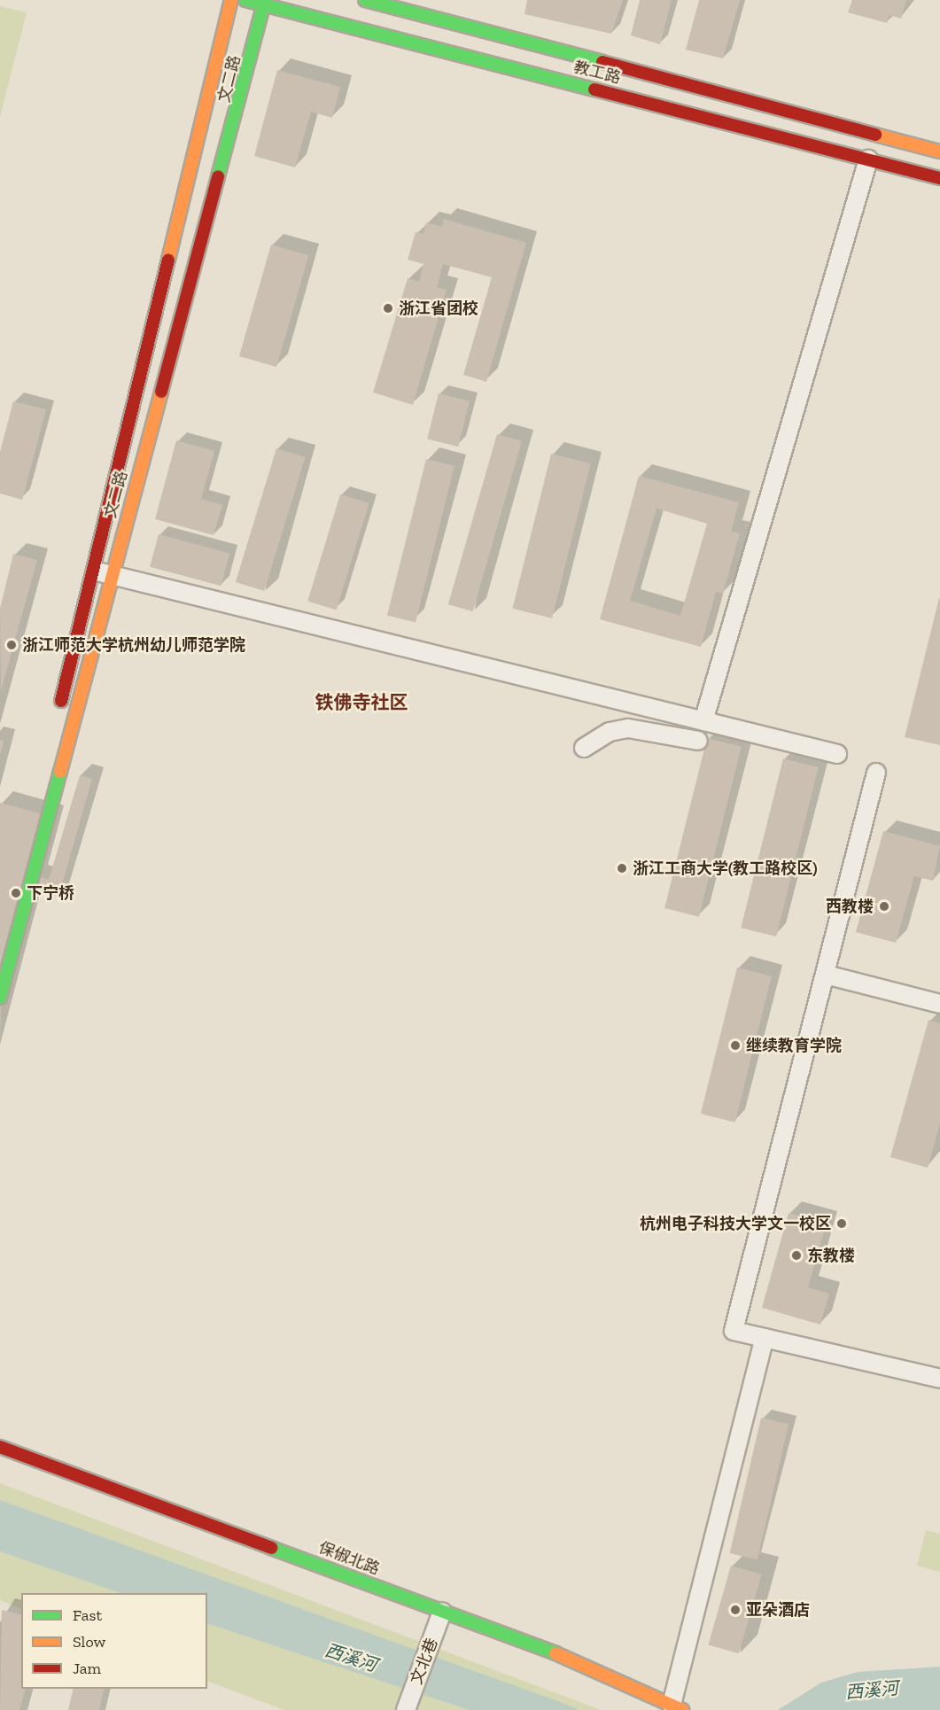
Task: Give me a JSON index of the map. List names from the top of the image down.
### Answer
{
  "streets": {
    "main road": ["教工路", "文二路", "保俶北路"],
    "street": ["文北巷"]
  },
  "crossings": [
    ["教工路", "文二路"],
    ["保俶北路", "文北巷"]
  ],
  "districts": ["铁佛寺社区"],
  "water": ["西溪河"],
  "places": [
    "浙江省团校",
    "浙江师范大学杭州幼儿师范学院",
    "浙江工商大学(教工路校区)",
    "下宁桥",
    "西教楼",
    "继续教育学院",
    "杭州电子科技大学文一校区",
    "东教楼",
    "亚朵酒店"
  ],
  "legend": ["Fast", "Slow", "Jam"]
}
